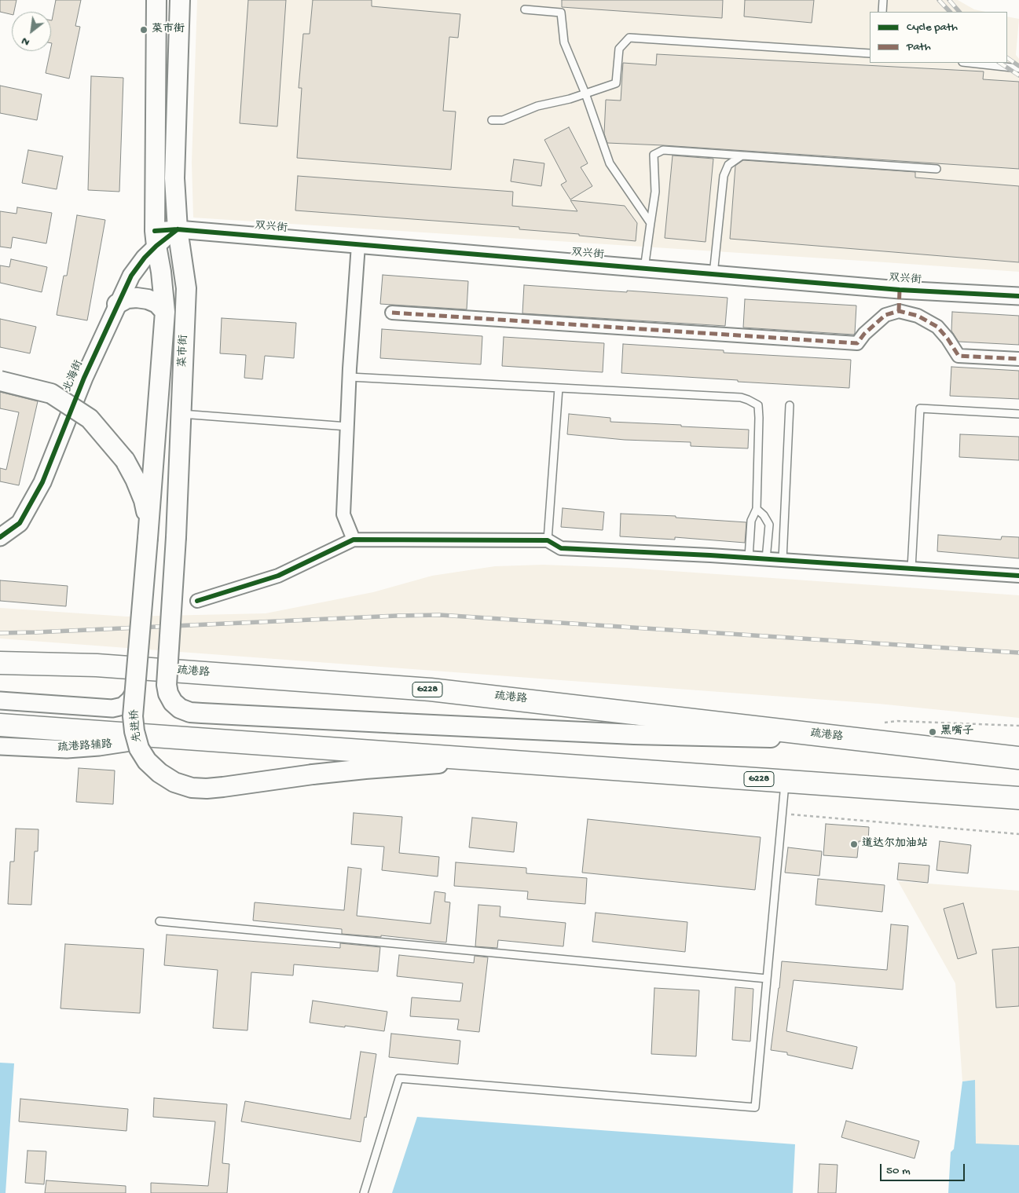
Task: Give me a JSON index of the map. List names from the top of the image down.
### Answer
{
  "streets": {
    "highway": ["疏港路", "G228"],
    "main road": ["菜市街", "先进桥"],
    "street": ["双兴街", "北海街", "疏港路辅路"]
  },
  "crossings": [
    ["双兴街", "菜市街"],
    ["双兴街", "北海街"],
    ["菜市街", "北海街"],
    ["菜市街", "疏港路"],
    ["菜市街", "先进桥"],
    ["G228", "先进桥"],
    ["G228", "疏港路辅路"]
  ],
  "places": ["菜市街", "黑嘴子", "道达尔加油站"],
  "legend": ["Cycle path", "Path"],
  "scale_bar": "50 m",
  "north": "bottom left"
}
